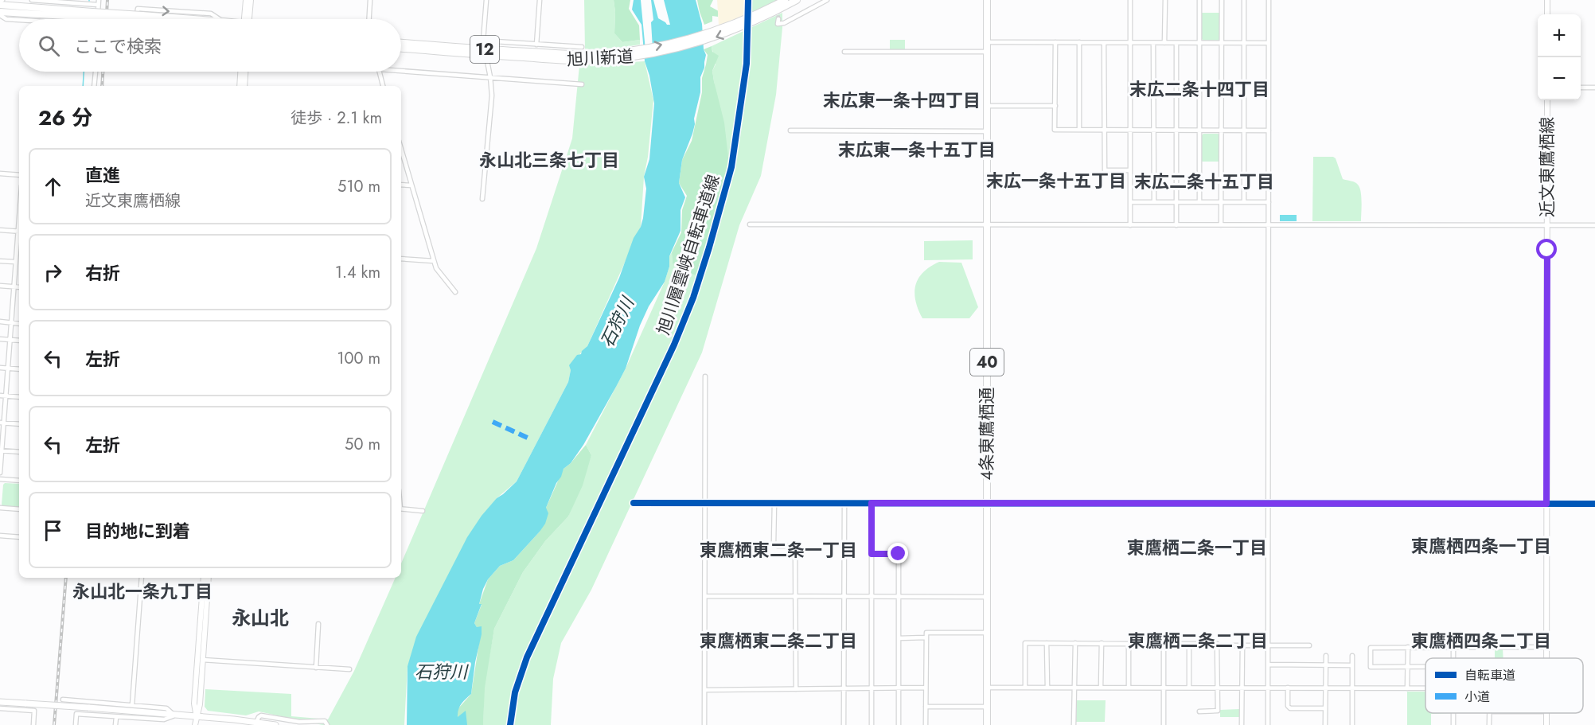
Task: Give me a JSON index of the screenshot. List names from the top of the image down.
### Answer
{
  "streets": {
    "highway": [
      "12",
      "旭川新道",
      "40",
      "4条東鷹栖通"
    ],
    "street": ["近文東鷹栖線"],
    "cycle path": ["旭川層雲峡自転車道線"]
  },
  "districts": [
    "末広二条十四丁目",
    "末広東一条十四丁目",
    "末広東一条十五丁目",
    "永山北三条七丁目",
    "末広一条十五丁目",
    "末広二条十五丁目",
    "東鷹栖四条一丁目",
    "東鷹栖二条一丁目",
    "東鷹栖東二条一丁目",
    "永山北一条九丁目",
    "永山北",
    "東鷹栖東二条二丁目",
    "東鷹栖二条二丁目",
    "東鷹栖四条二丁目"
  ],
  "water": ["石狩川"],
  "legend": ["自転車道", "小道"],
  "page": {
    "map_buttons": ["+", "−"],
    "search": "ここで検索",
    "heading": ["26 分", "徒歩 · 2.1 km"],
    "list": [
      ["直進", "近文東鷹栖線", "510 m"],
      ["右折", "1.4 km"],
      ["左折", "100 m"],
      ["左折", "50 m"],
      "目的地に到着"
    ]
  }
}
